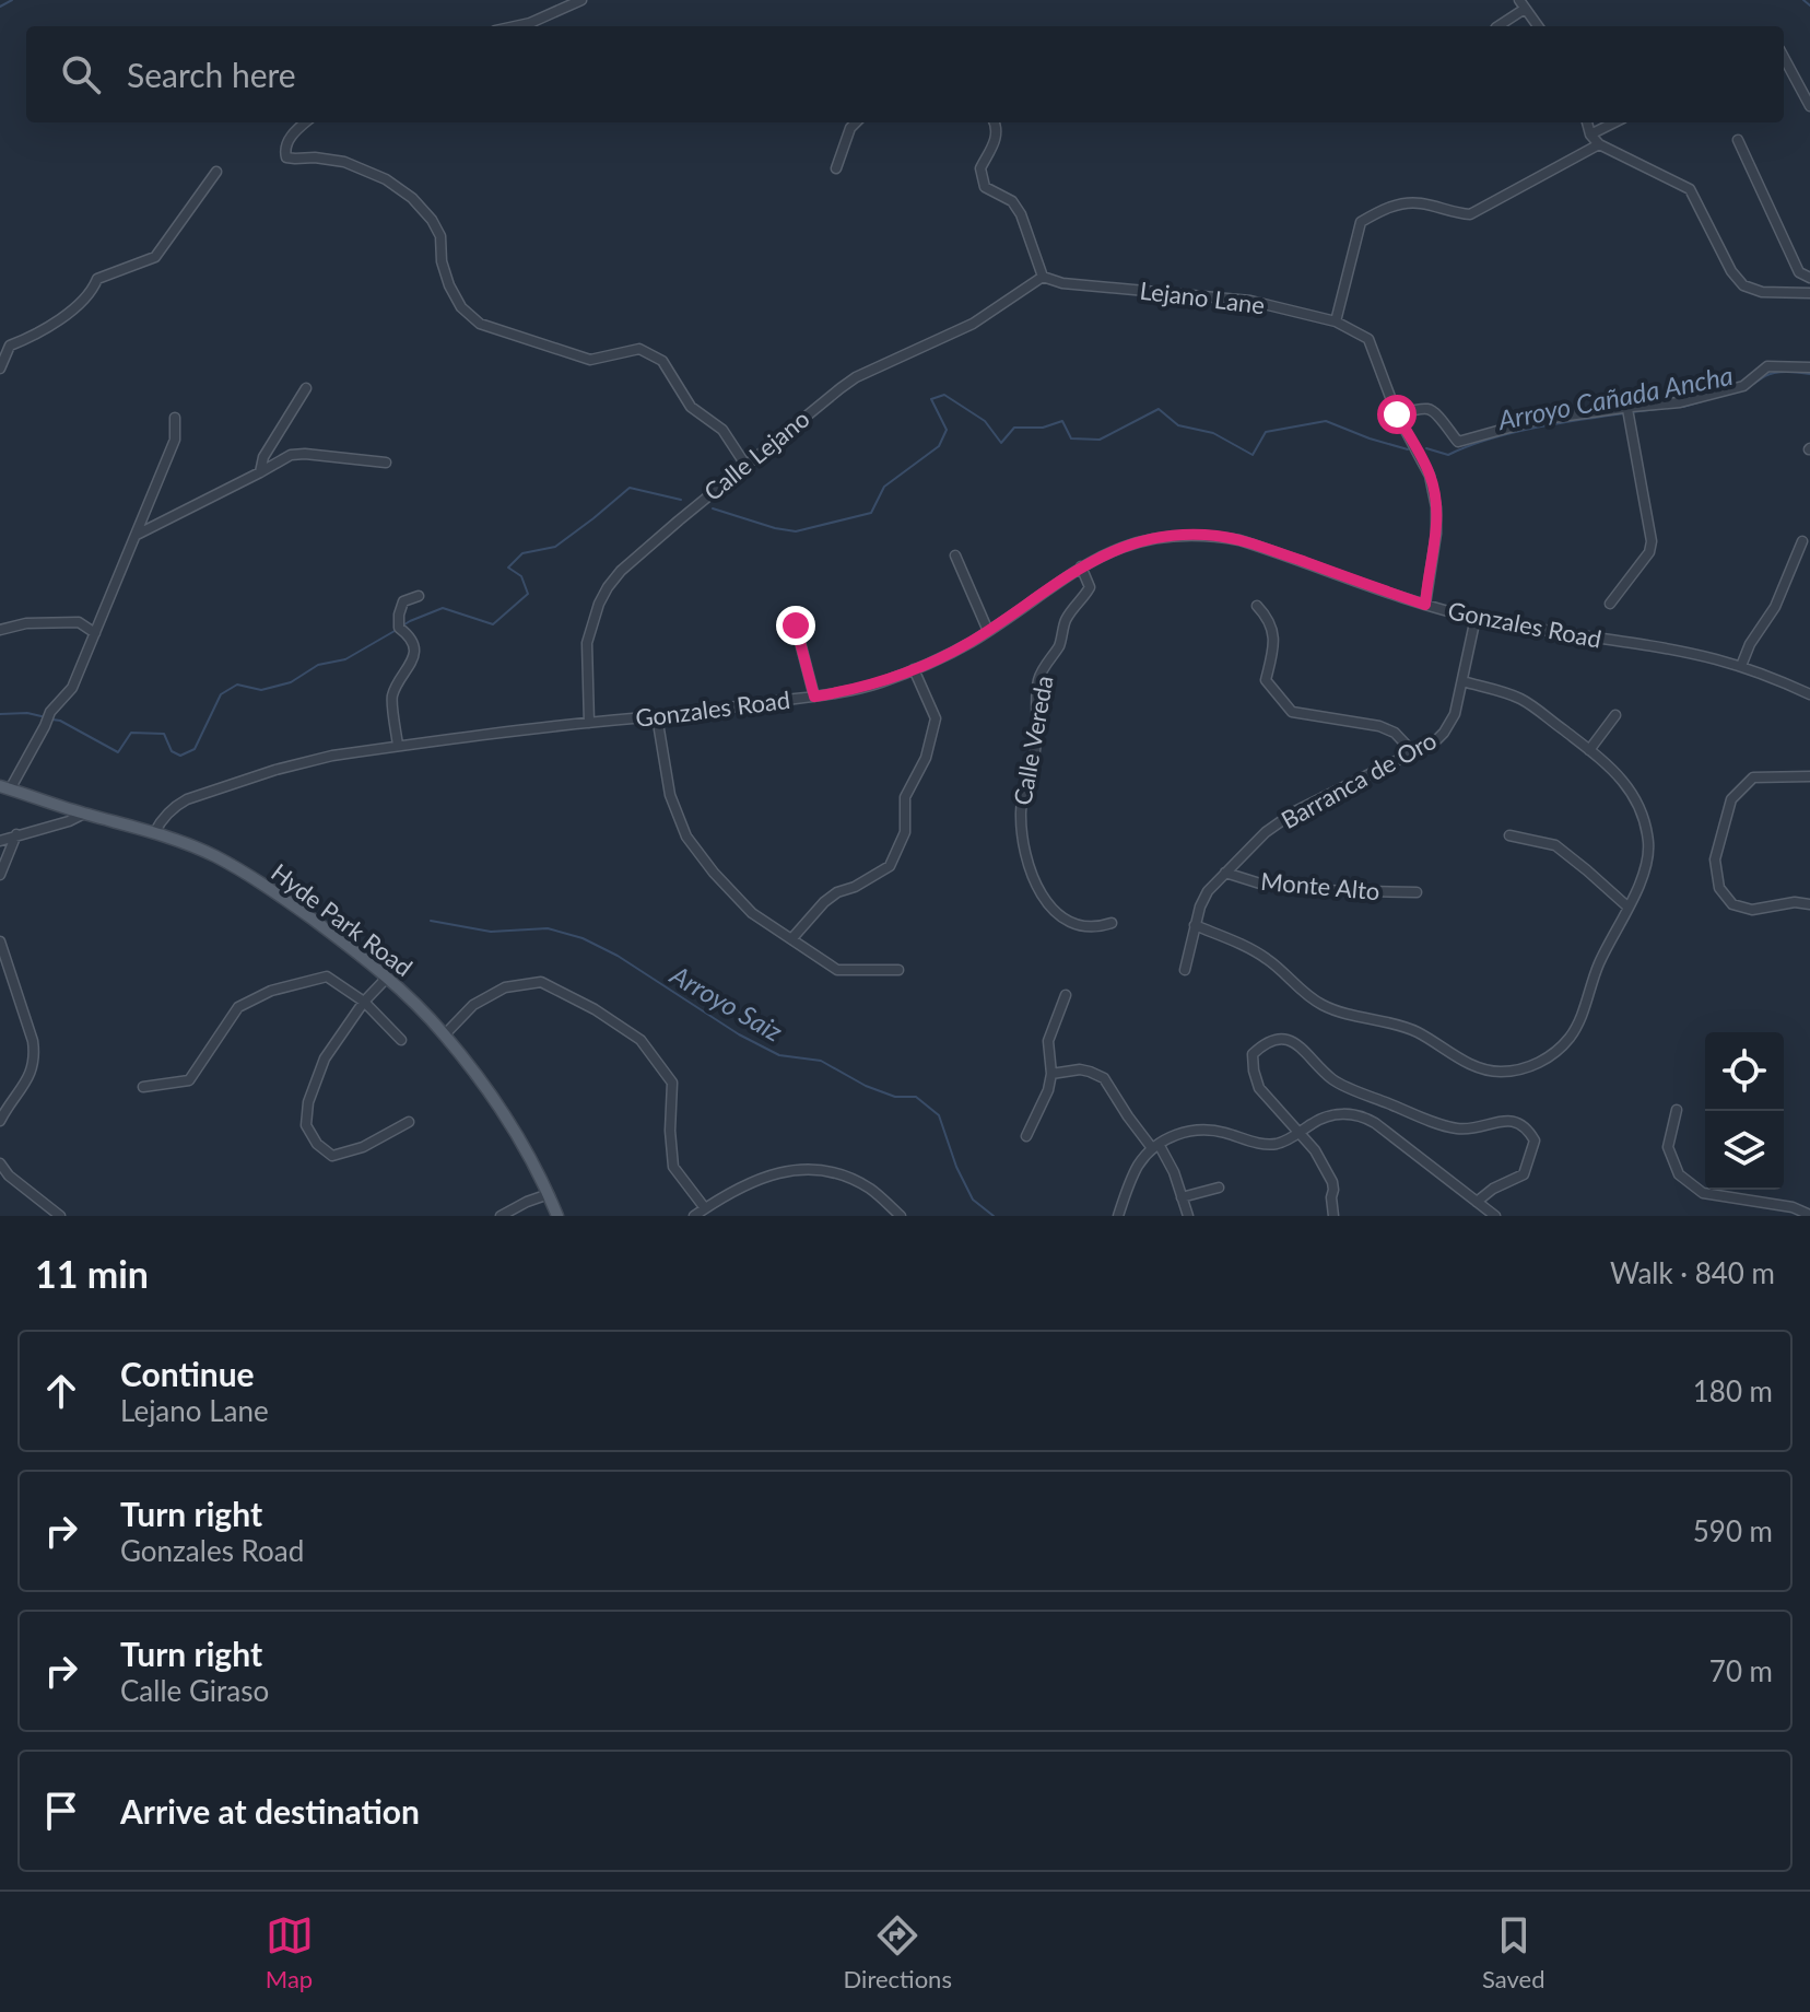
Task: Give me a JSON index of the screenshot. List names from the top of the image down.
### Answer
{
  "streets": {
    "main road": ["Hyde Park Road"],
    "street": [
      "Lejano Lane",
      "Calle Lejano",
      "Gonzales Road",
      "Calle Vereda",
      "Barranca de Oro",
      "Monte Alto"
    ]
  },
  "crossings": [
    ["Lejano Lane", "Calle Lejano"],
    ["Lejano Lane", "Gonzales Road"],
    ["Calle Lejano", "Gonzales Road"],
    ["Gonzales Road", "Calle Vereda"],
    ["Gonzales Road", "Barranca de Oro"],
    ["Gonzales Road", "Hyde Park Road"],
    ["Barranca de Oro", "Monte Alto"]
  ],
  "water": ["Arroyo Cañada Ancha", "Arroyo Saiz"],
  "page": {
    "search": "Search here",
    "heading": ["11 min", "Walk · 840 m"],
    "list": [
      ["Continue", "Lejano Lane", "180 m"],
      ["Turn right", "Gonzales Road", "590 m"],
      ["Turn right", "Calle Giraso", "70 m"],
      "Arrive at destination"
    ],
    "nav": ["Map", "Directions", "Saved"]
  }
}
